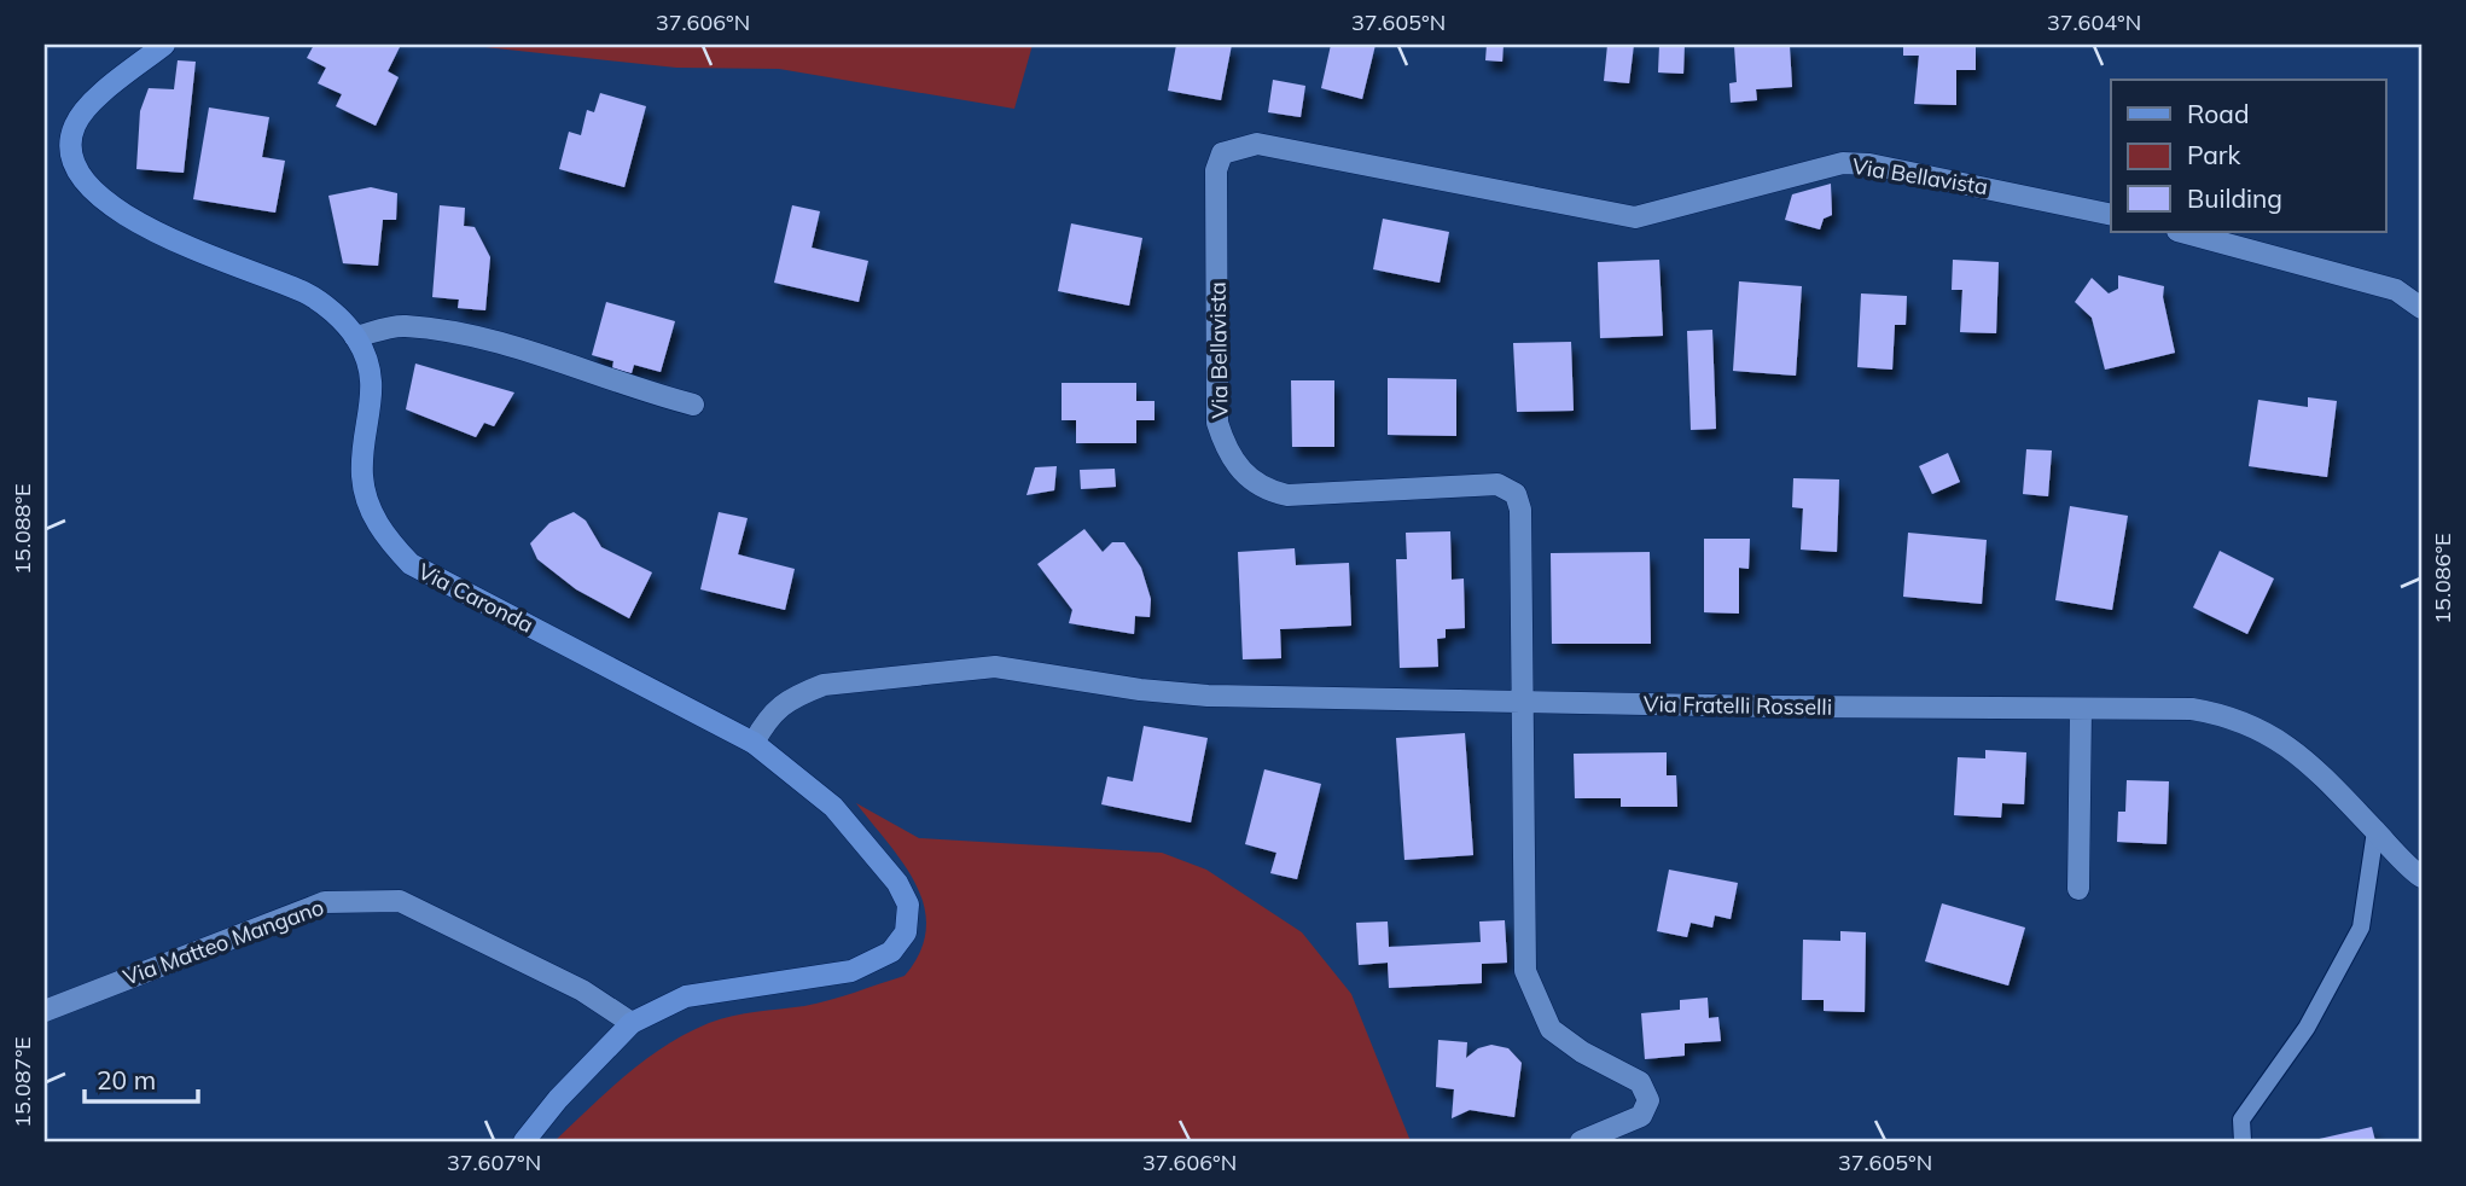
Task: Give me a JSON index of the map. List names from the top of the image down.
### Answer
{
  "streets": {
    "street": [
      "Via Bellavista",
      "Via Caronda",
      "Via Fratelli Rosselli",
      "Via Matteo Mangano"
    ]
  },
  "crossings": [
    ["Via Bellavista", "Via Fratelli Rosselli"],
    ["Via Caronda", "Via Fratelli Rosselli"],
    ["Via Caronda", "Via Matteo Mangano"]
  ],
  "legend": ["Road", "Park", "Building"],
  "scale_bar": "20 m",
  "coordinates": [
    "37.606°N",
    "37.605°N",
    "37.604°N",
    "15.088°E",
    "15.086°E",
    "15.087°E",
    "37.607°N"
  ]
}
